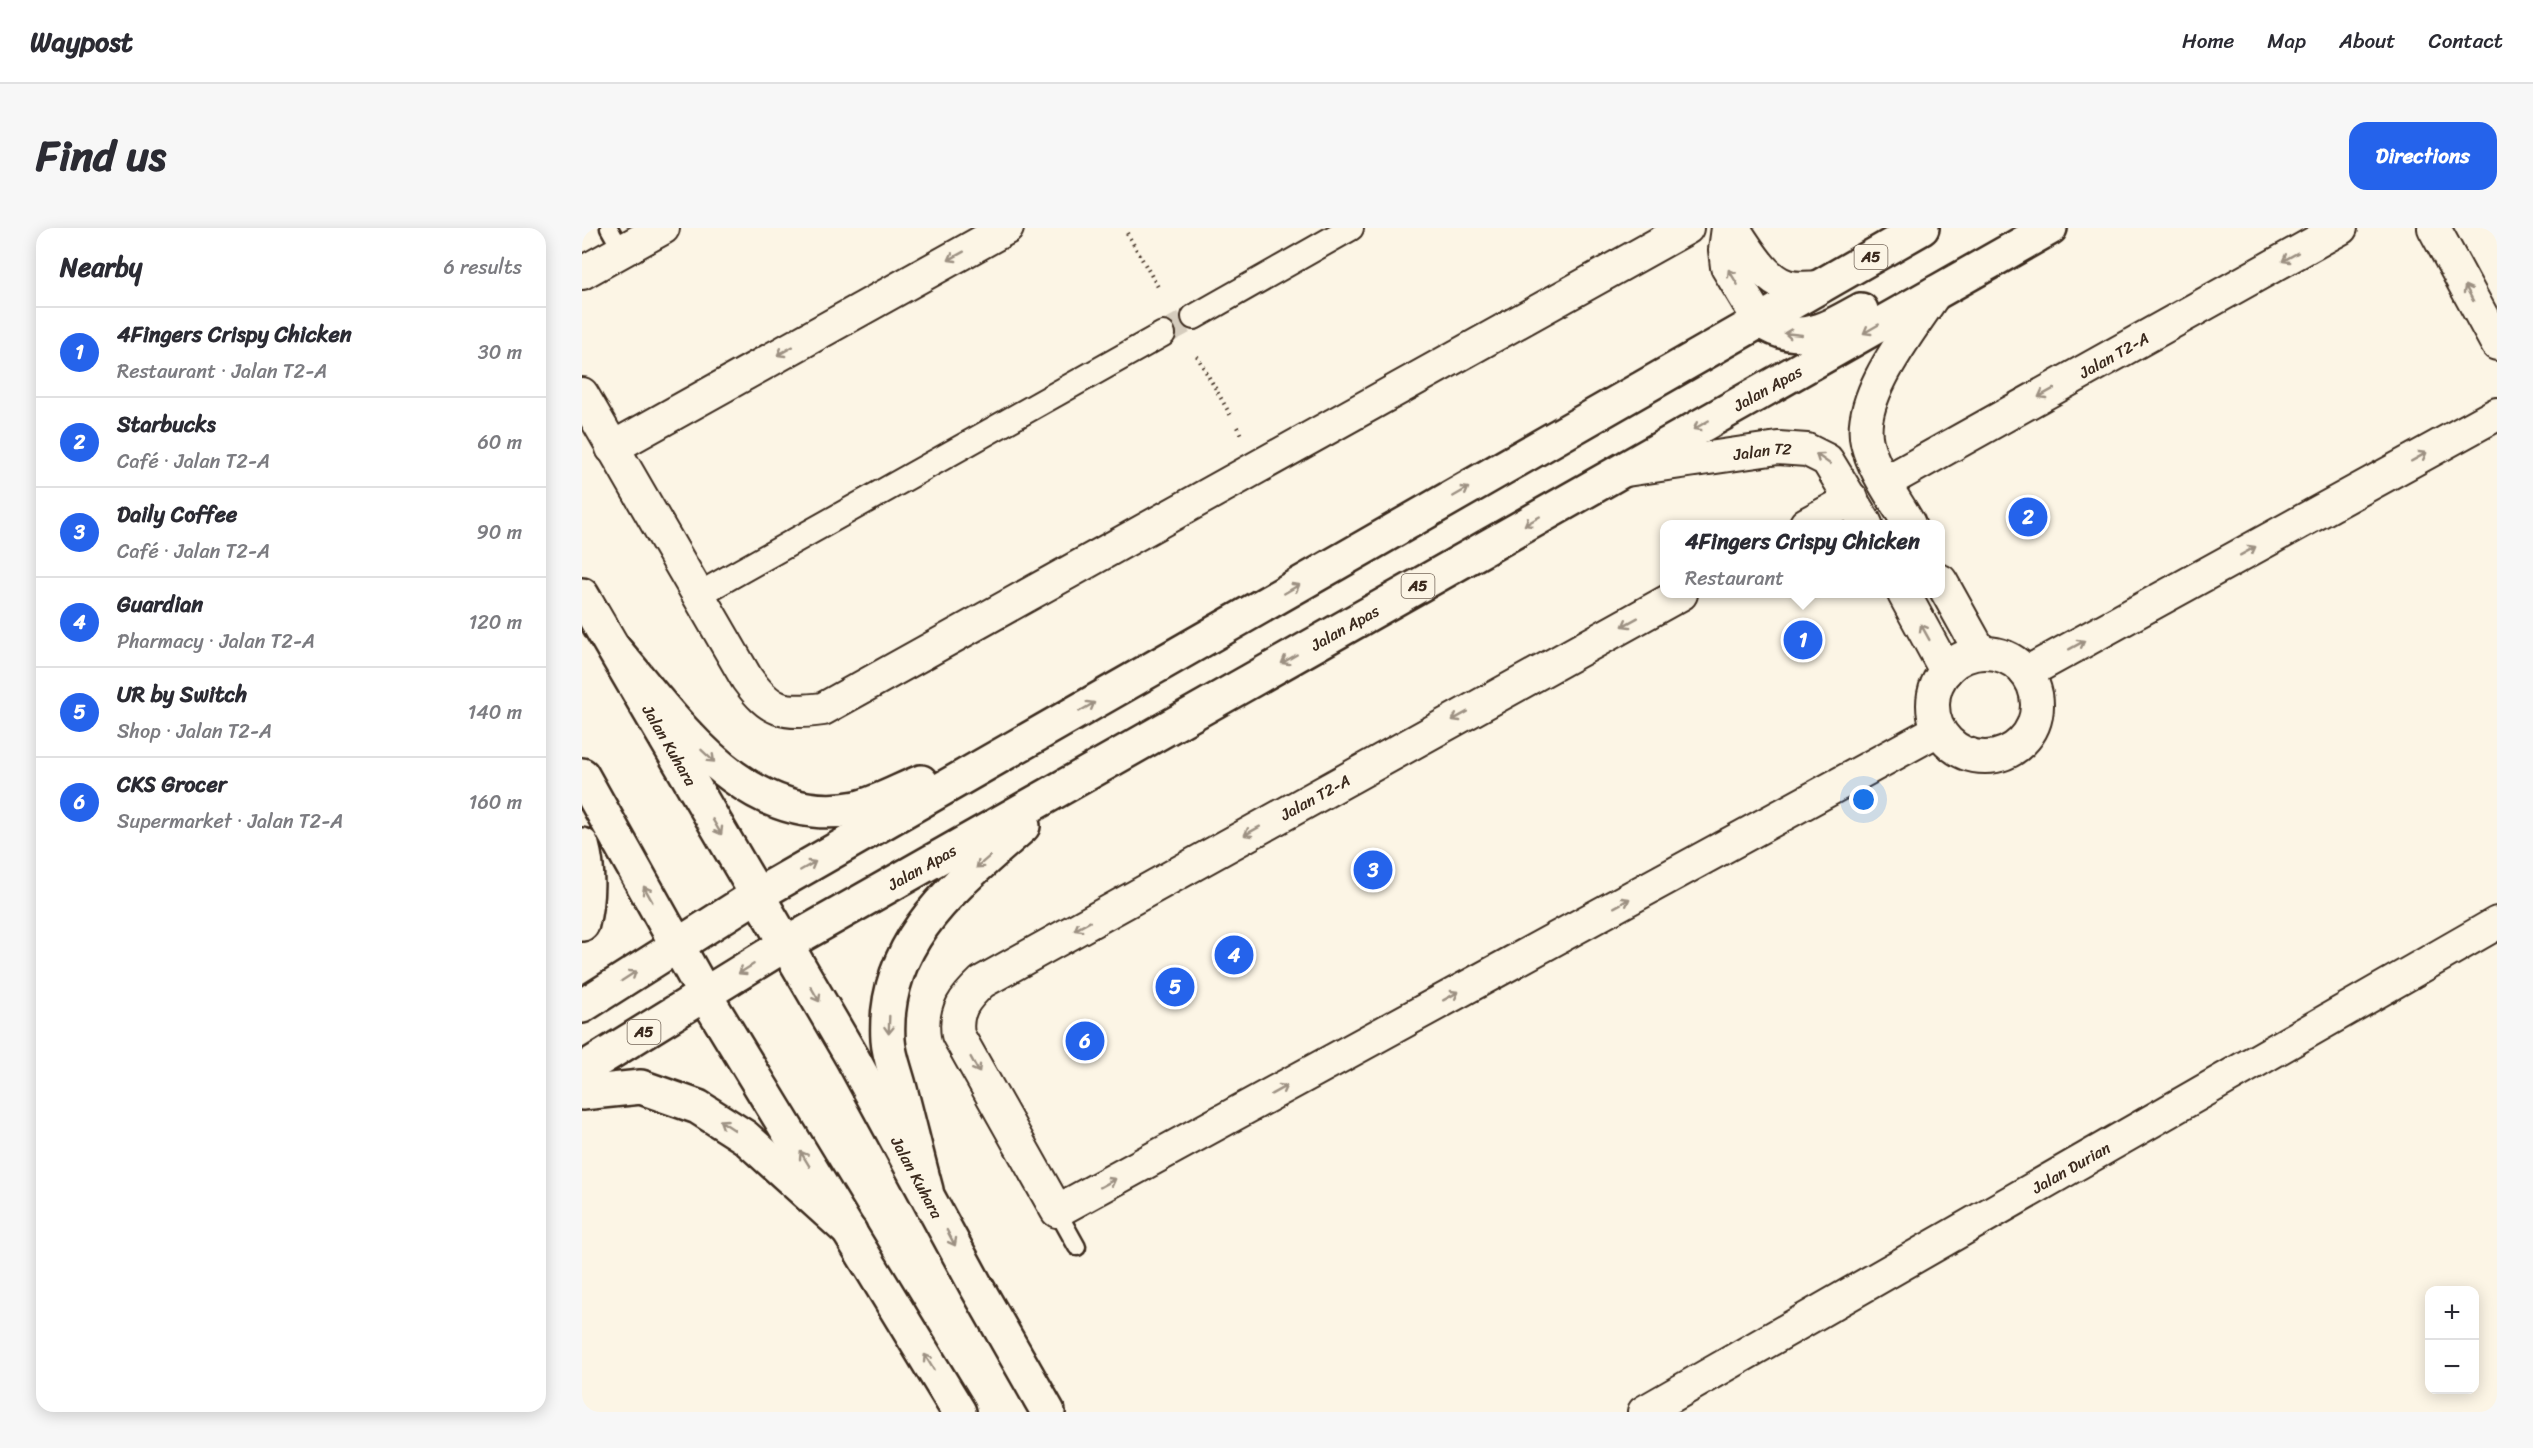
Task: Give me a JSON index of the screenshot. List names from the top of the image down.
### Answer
{
  "streets": {
    "main road": ["A5", "Jalan Apas", "Jalan Kuhara"],
    "street": ["Jalan T2-A", "Jalan T2", "Jalan Durian"]
  },
  "crossings": [
    ["A5", "Jalan Apas"],
    ["A5", "Jalan Kuhara"],
    ["Jalan Apas", "Jalan T2"],
    ["Jalan Apas", "Jalan Kuhara"]
  ],
  "one_way": ["Jalan T2"],
  "page": {
    "header": "Waypost",
    "nav": [
      "Home",
      "Map",
      "About",
      "Contact"
    ],
    "title": "Find us",
    "buttons": "Directions",
    "heading": ["Nearby", "6 results"],
    "list": [
      {
        "mark": "1",
        "name": "4Fingers Crispy Chicken",
        "note": "Restaurant · Jalan T2-A",
        "value": "30 m"
      },
      {
        "mark": "2",
        "name": "Starbucks",
        "note": "Café · Jalan T2-A",
        "value": "60 m"
      },
      {
        "mark": "3",
        "name": "Daily Coffee",
        "note": "Café · Jalan T2-A",
        "value": "90 m"
      },
      {
        "mark": "4",
        "name": "Guardian",
        "note": "Pharmacy · Jalan T2-A",
        "value": "120 m"
      },
      {
        "mark": "5",
        "name": "UR by Switch",
        "note": "Shop · Jalan T2-A",
        "value": "140 m"
      },
      {
        "mark": "6",
        "name": "CKS Grocer",
        "note": "Supermarket · Jalan T2-A",
        "value": "160 m"
      }
    ],
    "pins": [
      "2",
      "1",
      "3",
      "4",
      "5",
      "6"
    ],
    "popup": ["4Fingers Crispy Chicken", "Restaurant"],
    "map_buttons": ["+", "−"]
  }
}
